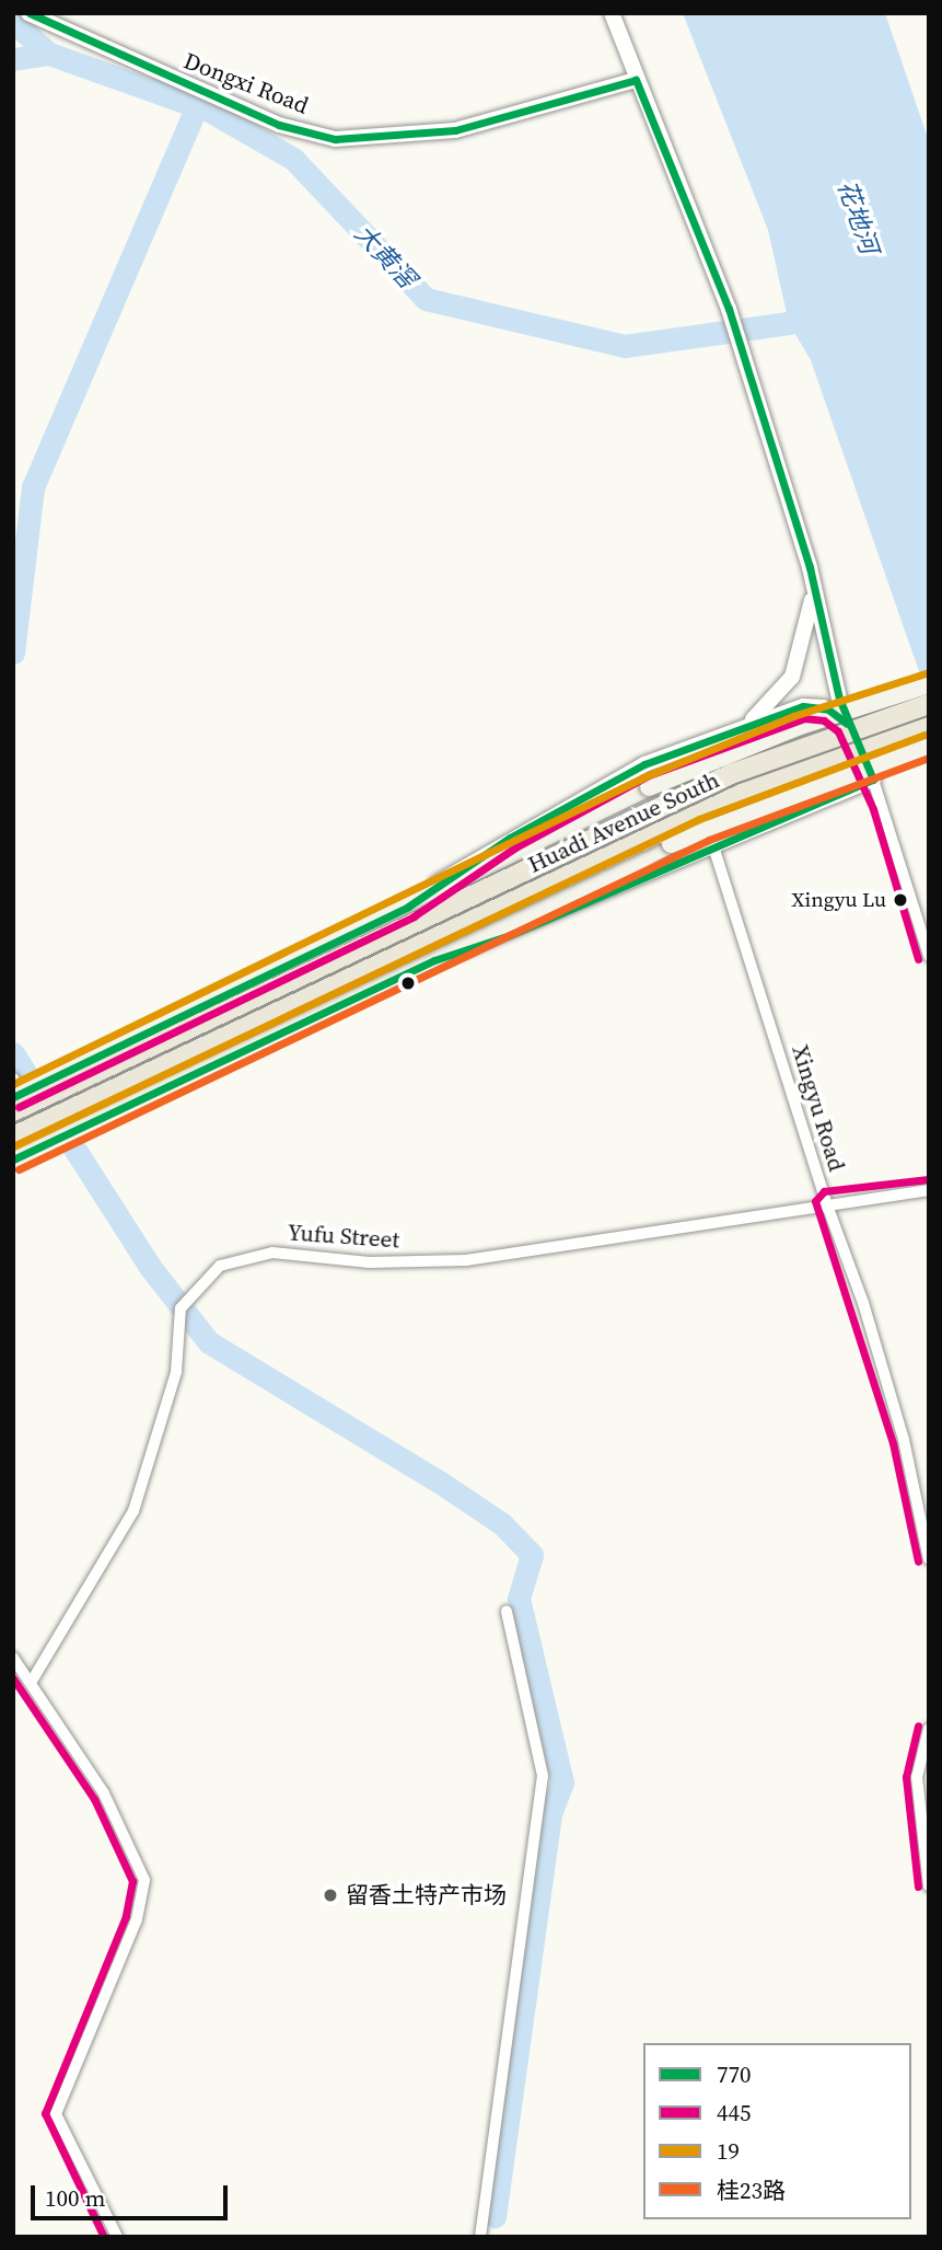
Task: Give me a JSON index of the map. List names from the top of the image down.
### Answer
{
  "streets": {
    "main road": ["Huadi Avenue South"],
    "street": ["Dongxi Road", "Xingyu Road", "Yufu Street"]
  },
  "crossings": [
    ["Xingyu Road", "Yufu Street"]
  ],
  "water": ["花地河", "大黄滘"],
  "places": ["Xingyu Lu", "留香土特产市场"],
  "lines": [
    "transit line 770",
    "transit line 19",
    "transit line 445",
    "transit line 桂23路"
  ],
  "legend": [
    "770",
    "445",
    "19",
    "桂23路"
  ],
  "scale_bar": "100 m"
}
